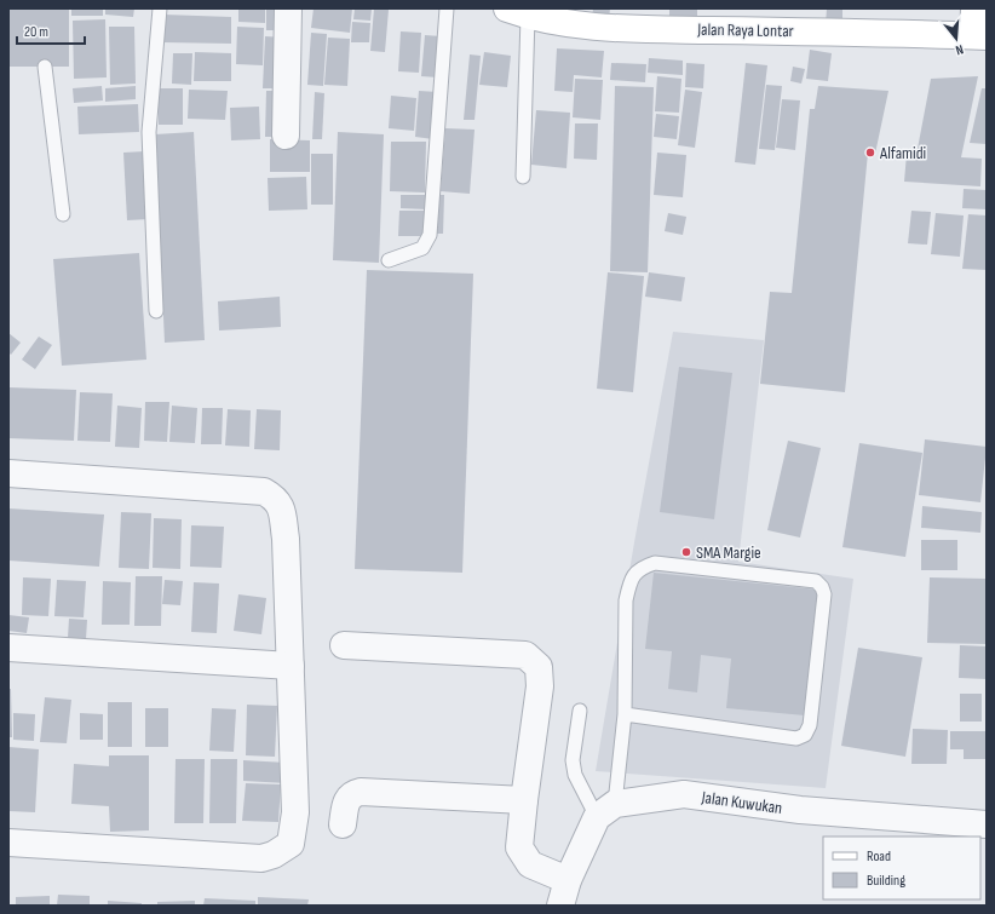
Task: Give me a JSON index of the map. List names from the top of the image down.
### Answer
{
  "streets": {
    "street": ["Jalan Raya Lontar", "Jalan Kuwukan"]
  },
  "places": ["Alfamidi", "SMA Margie"],
  "legend": ["Road", "Building"],
  "scale_bar": "20 m",
  "north": "bottom"
}
